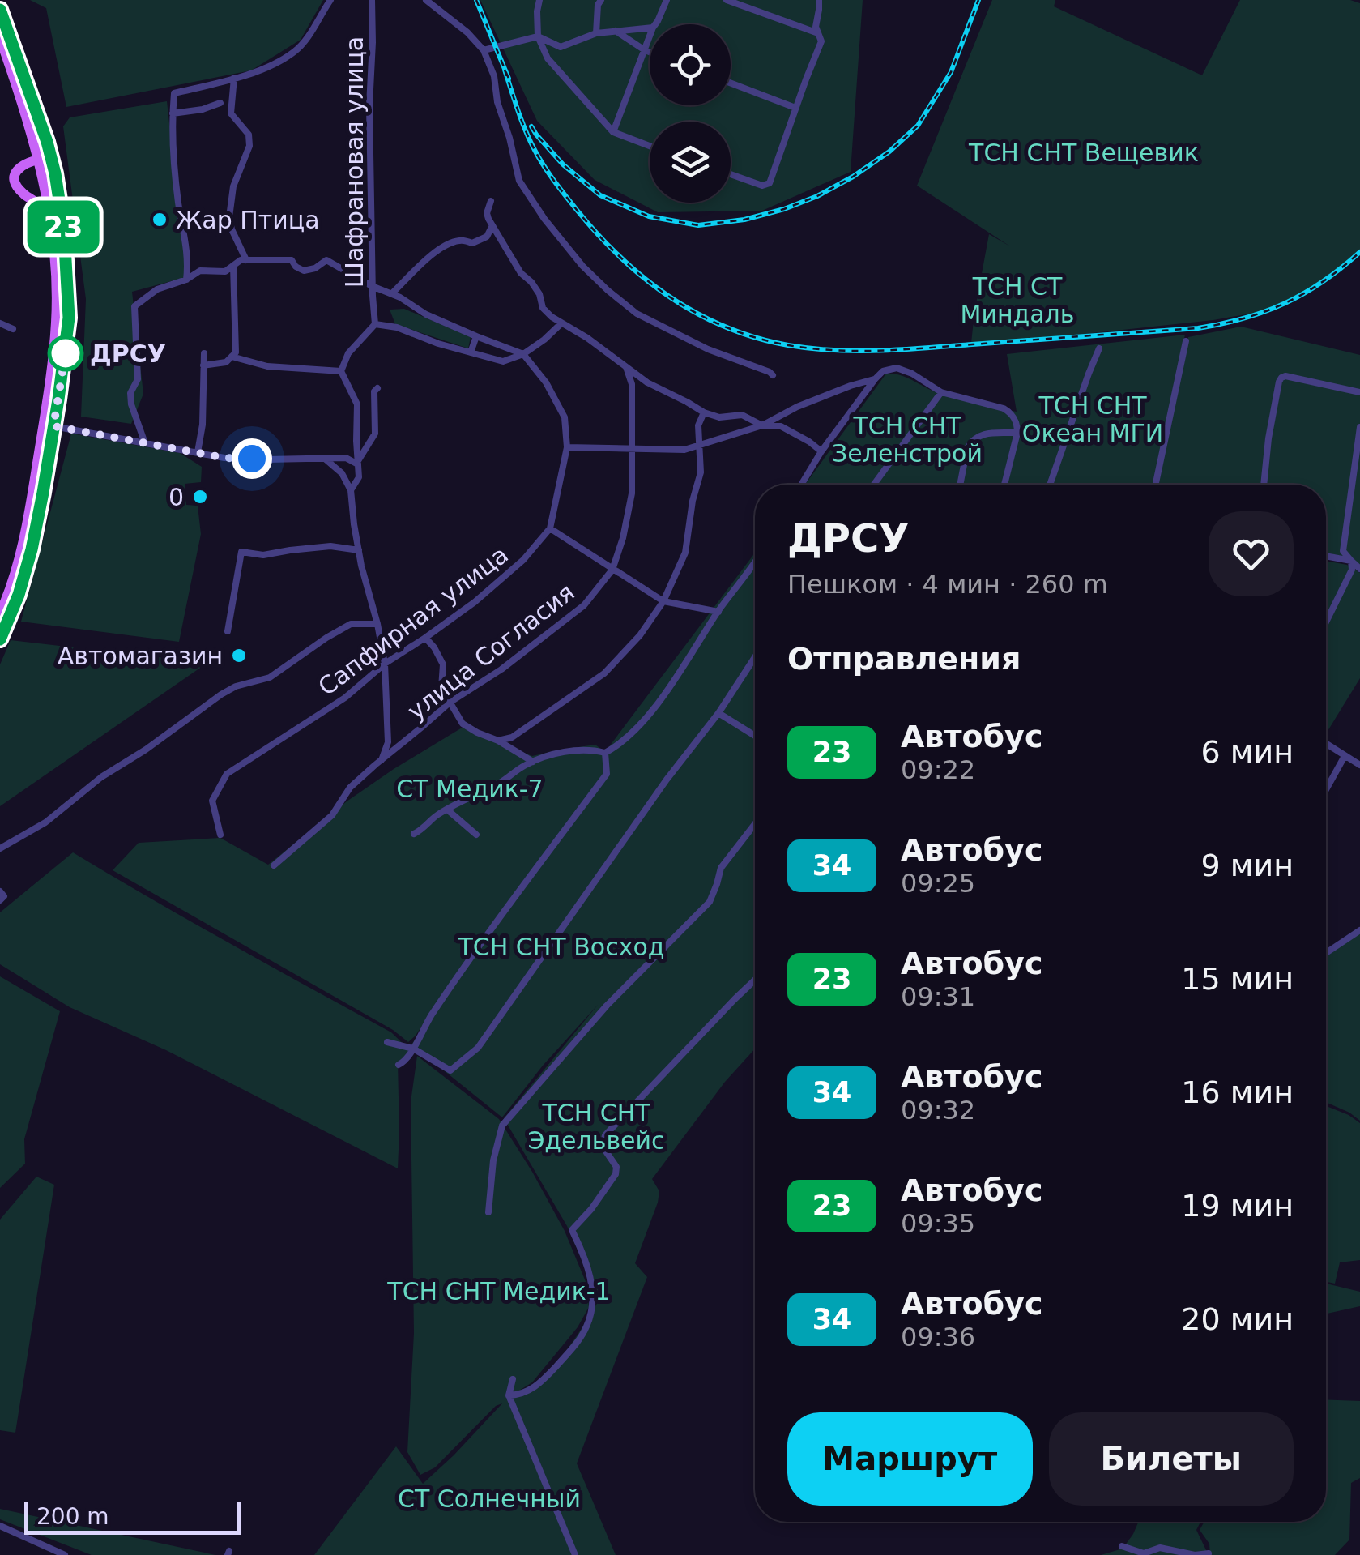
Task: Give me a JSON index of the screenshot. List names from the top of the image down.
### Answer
{
  "streets": {
    "street": ["Шафрановая улица", "Сапфирная улица", "улица Согласия"]
  },
  "parks": [
    "ТСН СНТ Вещевик",
    "ТСН СТ Миндаль",
    "ТСН СНТ Океан МГИ",
    "ТСН СНТ Зеленстрой",
    "СТ Медик-7",
    "ТСН СНТ Восход",
    "ТСН СНТ Эдельвейс",
    "ТСН СНТ Медик-1",
    "СТ Солнечный"
  ],
  "places": [
    "Жар Птица",
    "ДРСУ",
    "0",
    "Автомагазин"
  ],
  "lines": ["bus line 23"],
  "scale_bar": "200 m",
  "page": {
    "on_map": "23",
    "heading": [
      ["ДРСУ", "Пешком · 4 мин · 260 m"],
      "Отправления"
    ],
    "list": [
      {
        "mark": "23",
        "name": "Автобус",
        "note": "09:22",
        "value": "6 мин"
      },
      {
        "mark": "34",
        "name": "Автобус",
        "note": "09:25",
        "value": "9 мин"
      },
      {
        "mark": "23",
        "name": "Автобус",
        "note": "09:31",
        "value": "15 мин"
      },
      {
        "mark": "34",
        "name": "Автобус",
        "note": "09:32",
        "value": "16 мин"
      },
      {
        "mark": "23",
        "name": "Автобус",
        "note": "09:35",
        "value": "19 мин"
      },
      {
        "mark": "34",
        "name": "Автобус",
        "note": "09:36",
        "value": "20 мин"
      }
    ],
    "buttons": ["Маршрут", "Билеты"],
    "scale": "200 m"
  }
}
